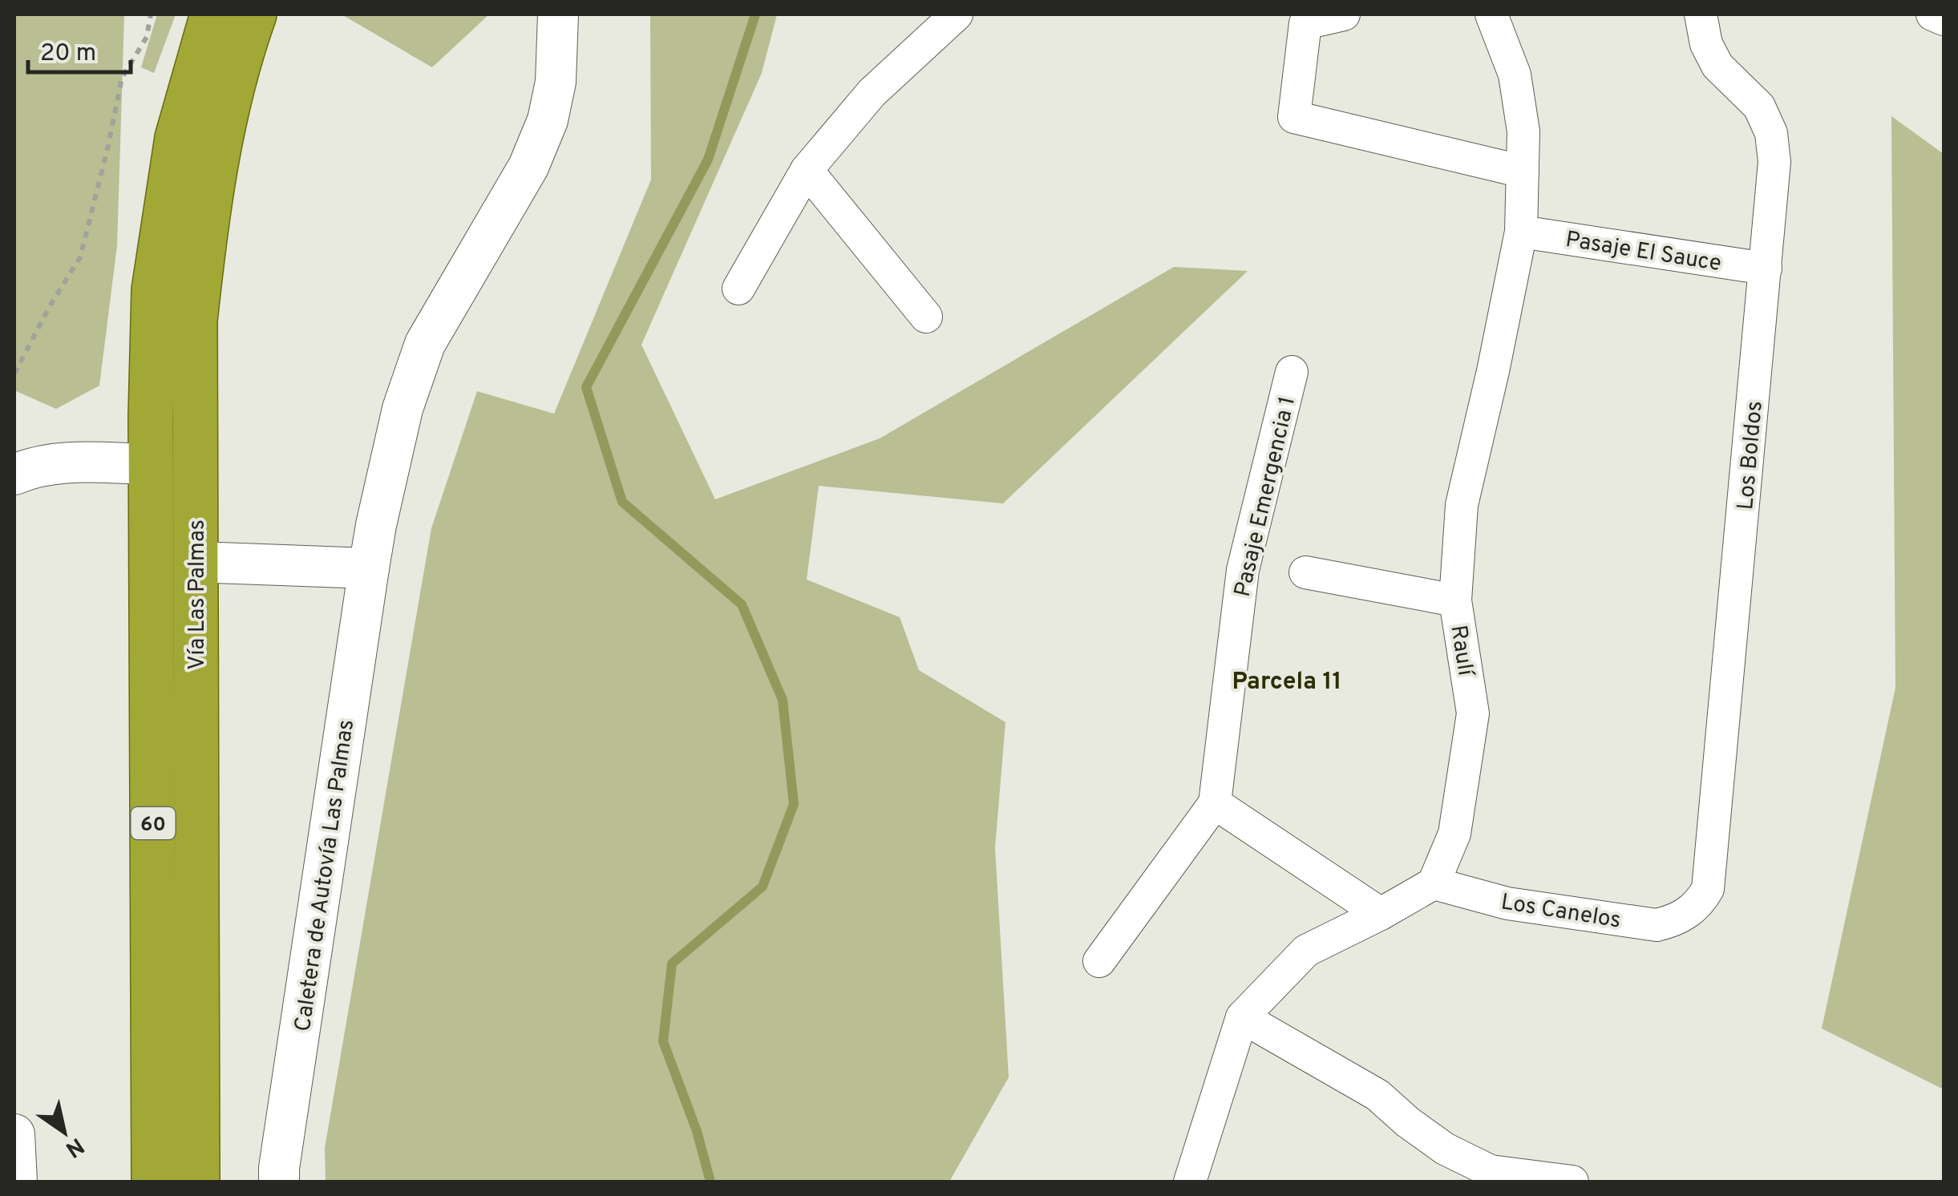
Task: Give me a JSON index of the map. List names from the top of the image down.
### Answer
{
  "streets": {
    "highway": ["Vía Las Palmas", "60"],
    "street": [
      "Pasaje El Sauce",
      "Los Boldos",
      "Pasaje Emergencia 1",
      "Raulí",
      "Caletera de Autovía Las Palmas",
      "Los Canelos"
    ]
  },
  "crossings": [
    ["Pasaje El Sauce", "Los Boldos"],
    ["Pasaje El Sauce", "Raulí"],
    ["Los Boldos", "Los Canelos"],
    ["Raulí", "Los Canelos"]
  ],
  "districts": ["Parcela 11"],
  "scale_bar": "20 m",
  "north": "bottom right"
}
